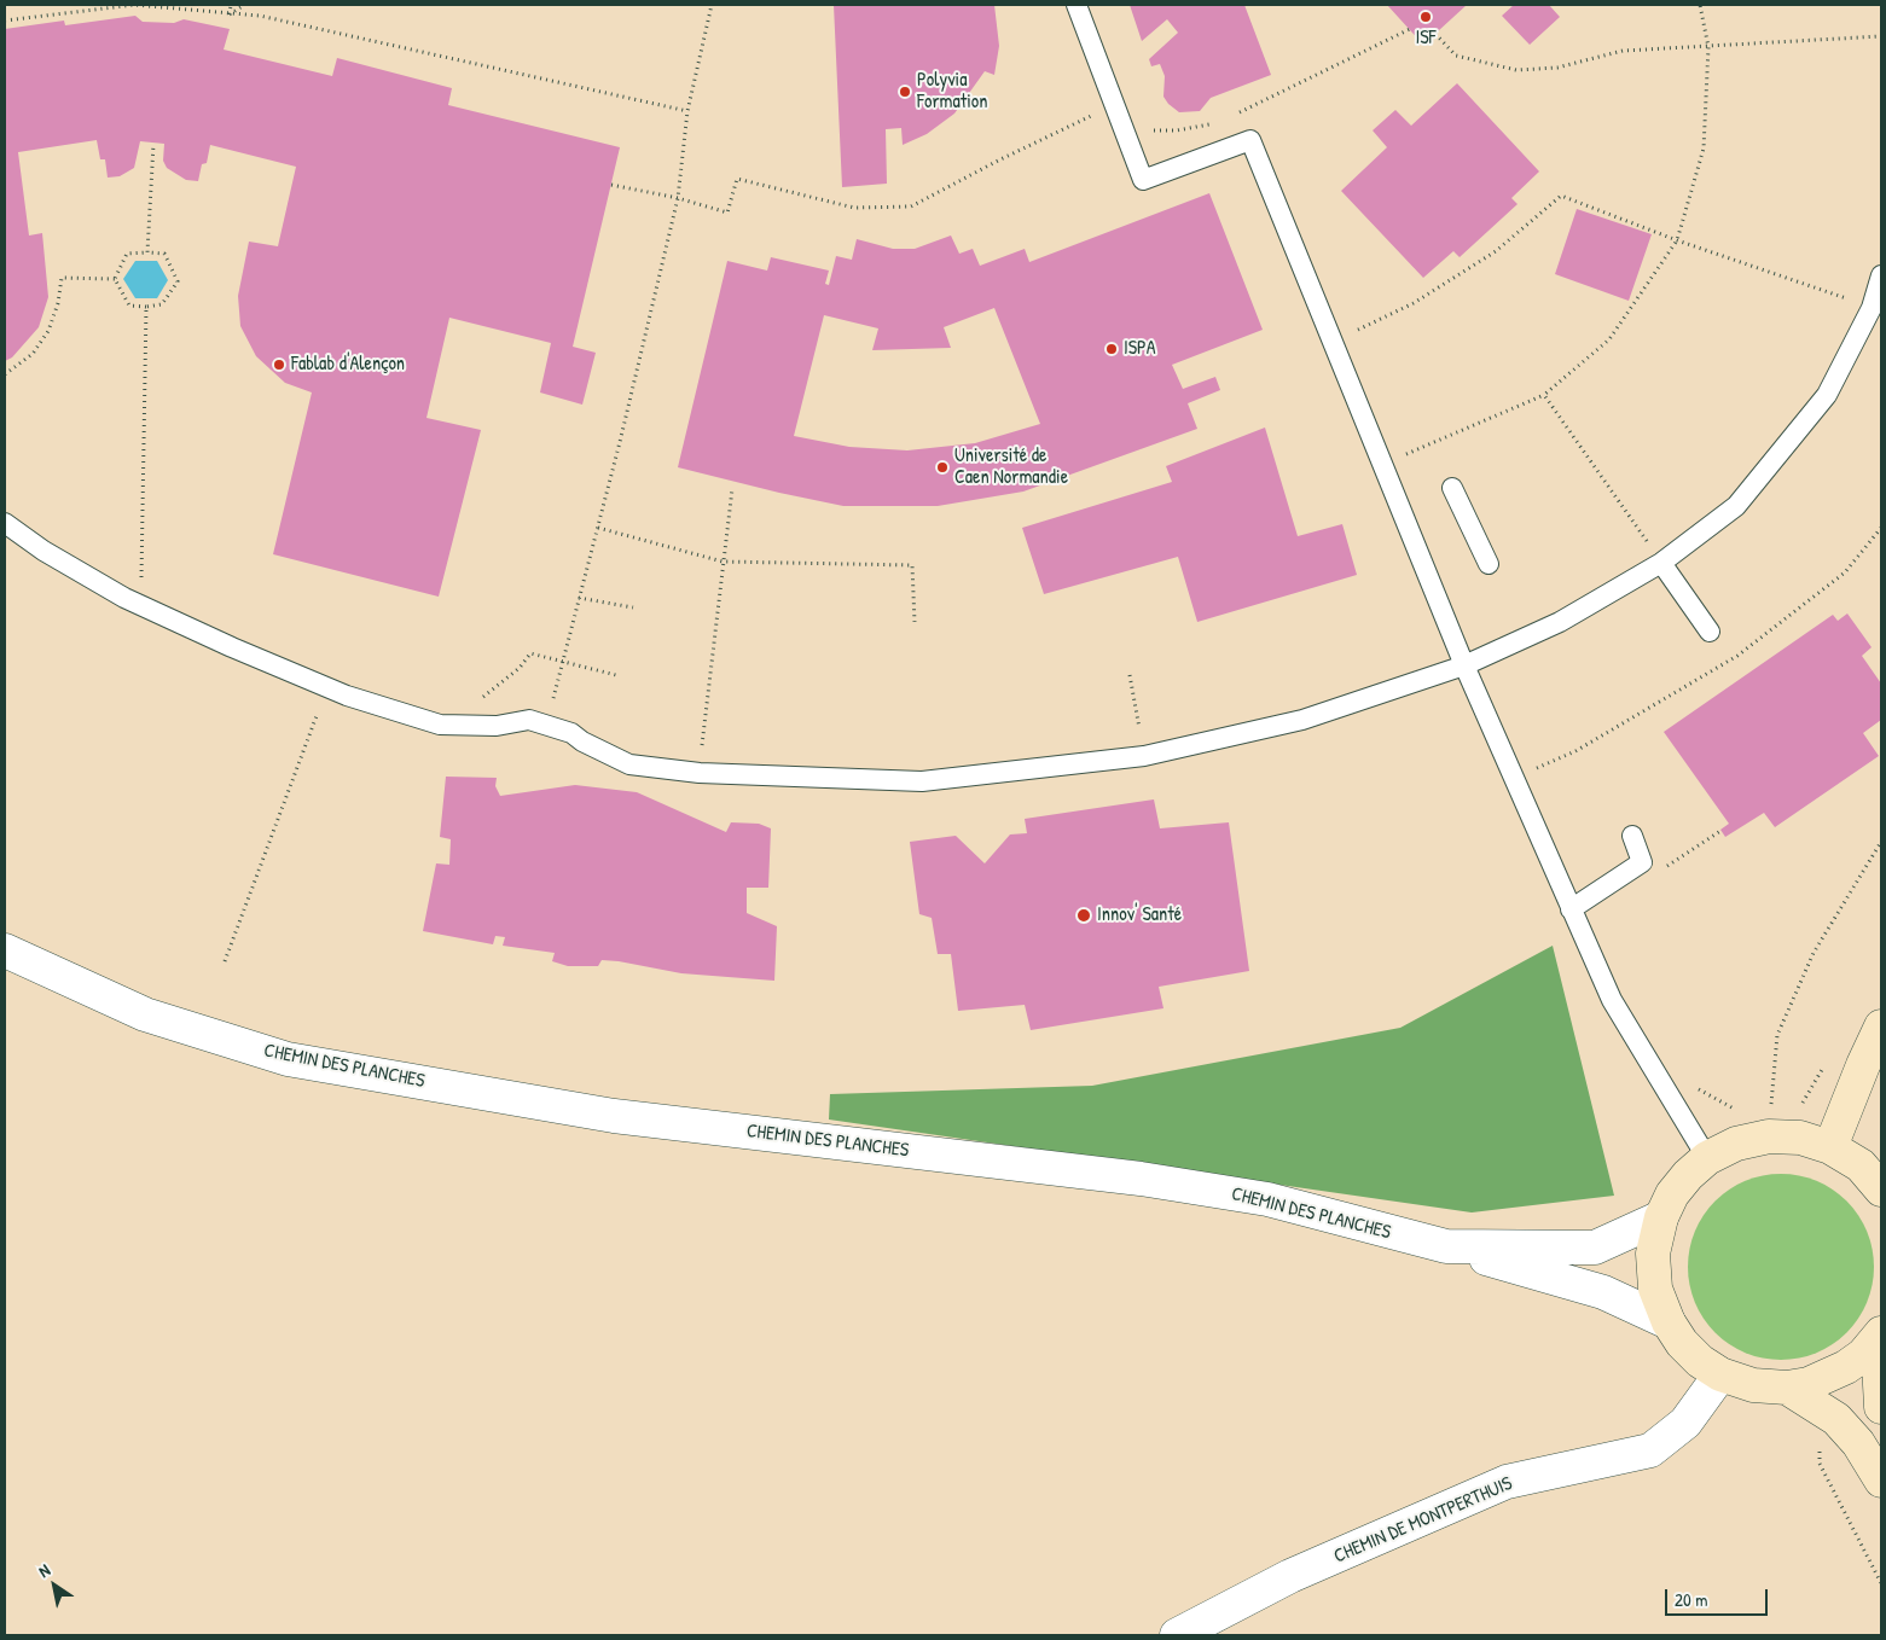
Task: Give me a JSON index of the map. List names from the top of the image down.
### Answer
{
  "streets": {
    "street": ["CHEMIN DES PLANCHES", "CHEMIN DE MONTPERTHUIS"]
  },
  "places": [
    "ISF",
    "Polyvia Formation",
    "ISPA",
    "Fablab d'Alençon",
    "Université de Caen Normandie",
    "Innov' Santé"
  ],
  "scale_bar": "20 m",
  "north": "top left"
}
